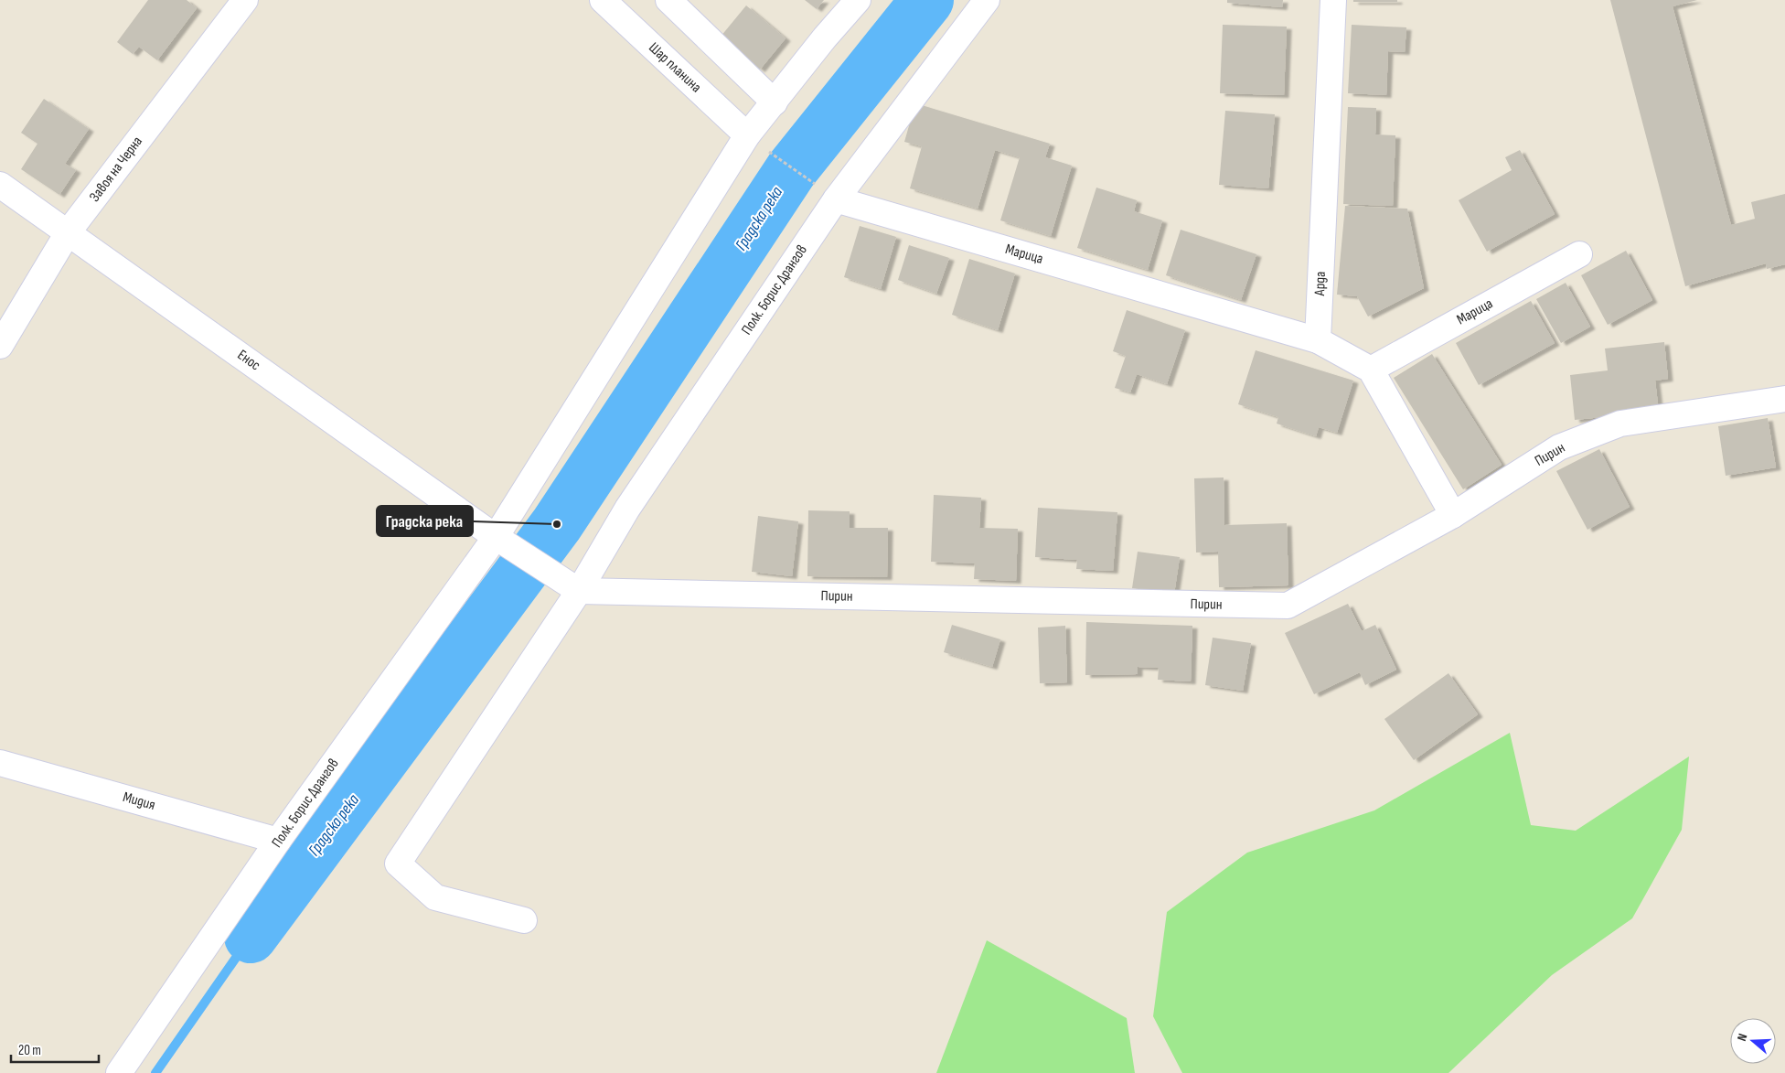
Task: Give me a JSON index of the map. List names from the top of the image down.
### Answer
{
  "streets": {
    "street": [
      "Шар планина",
      "Завоя на Черна",
      "Марица",
      "Арда",
      "Полк. Борис Дрангов",
      "Енос",
      "Пирин",
      "Мидия"
    ]
  },
  "crossings": [
    ["Шар планина", "Полк. Борис Дрангов"],
    ["Завоя на Черна", "Енос"],
    ["Марица", "Арда"],
    ["Марица", "Полк. Борис Дрангов"],
    ["Полк. Борис Дрангов", "Енос"],
    ["Полк. Борис Дрангов", "Пирин"],
    ["Полк. Борис Дрангов", "Мидия"]
  ],
  "water": ["Градска река"],
  "places": ["Градска река"],
  "scale_bar": "20 m",
  "north": "left"
}
